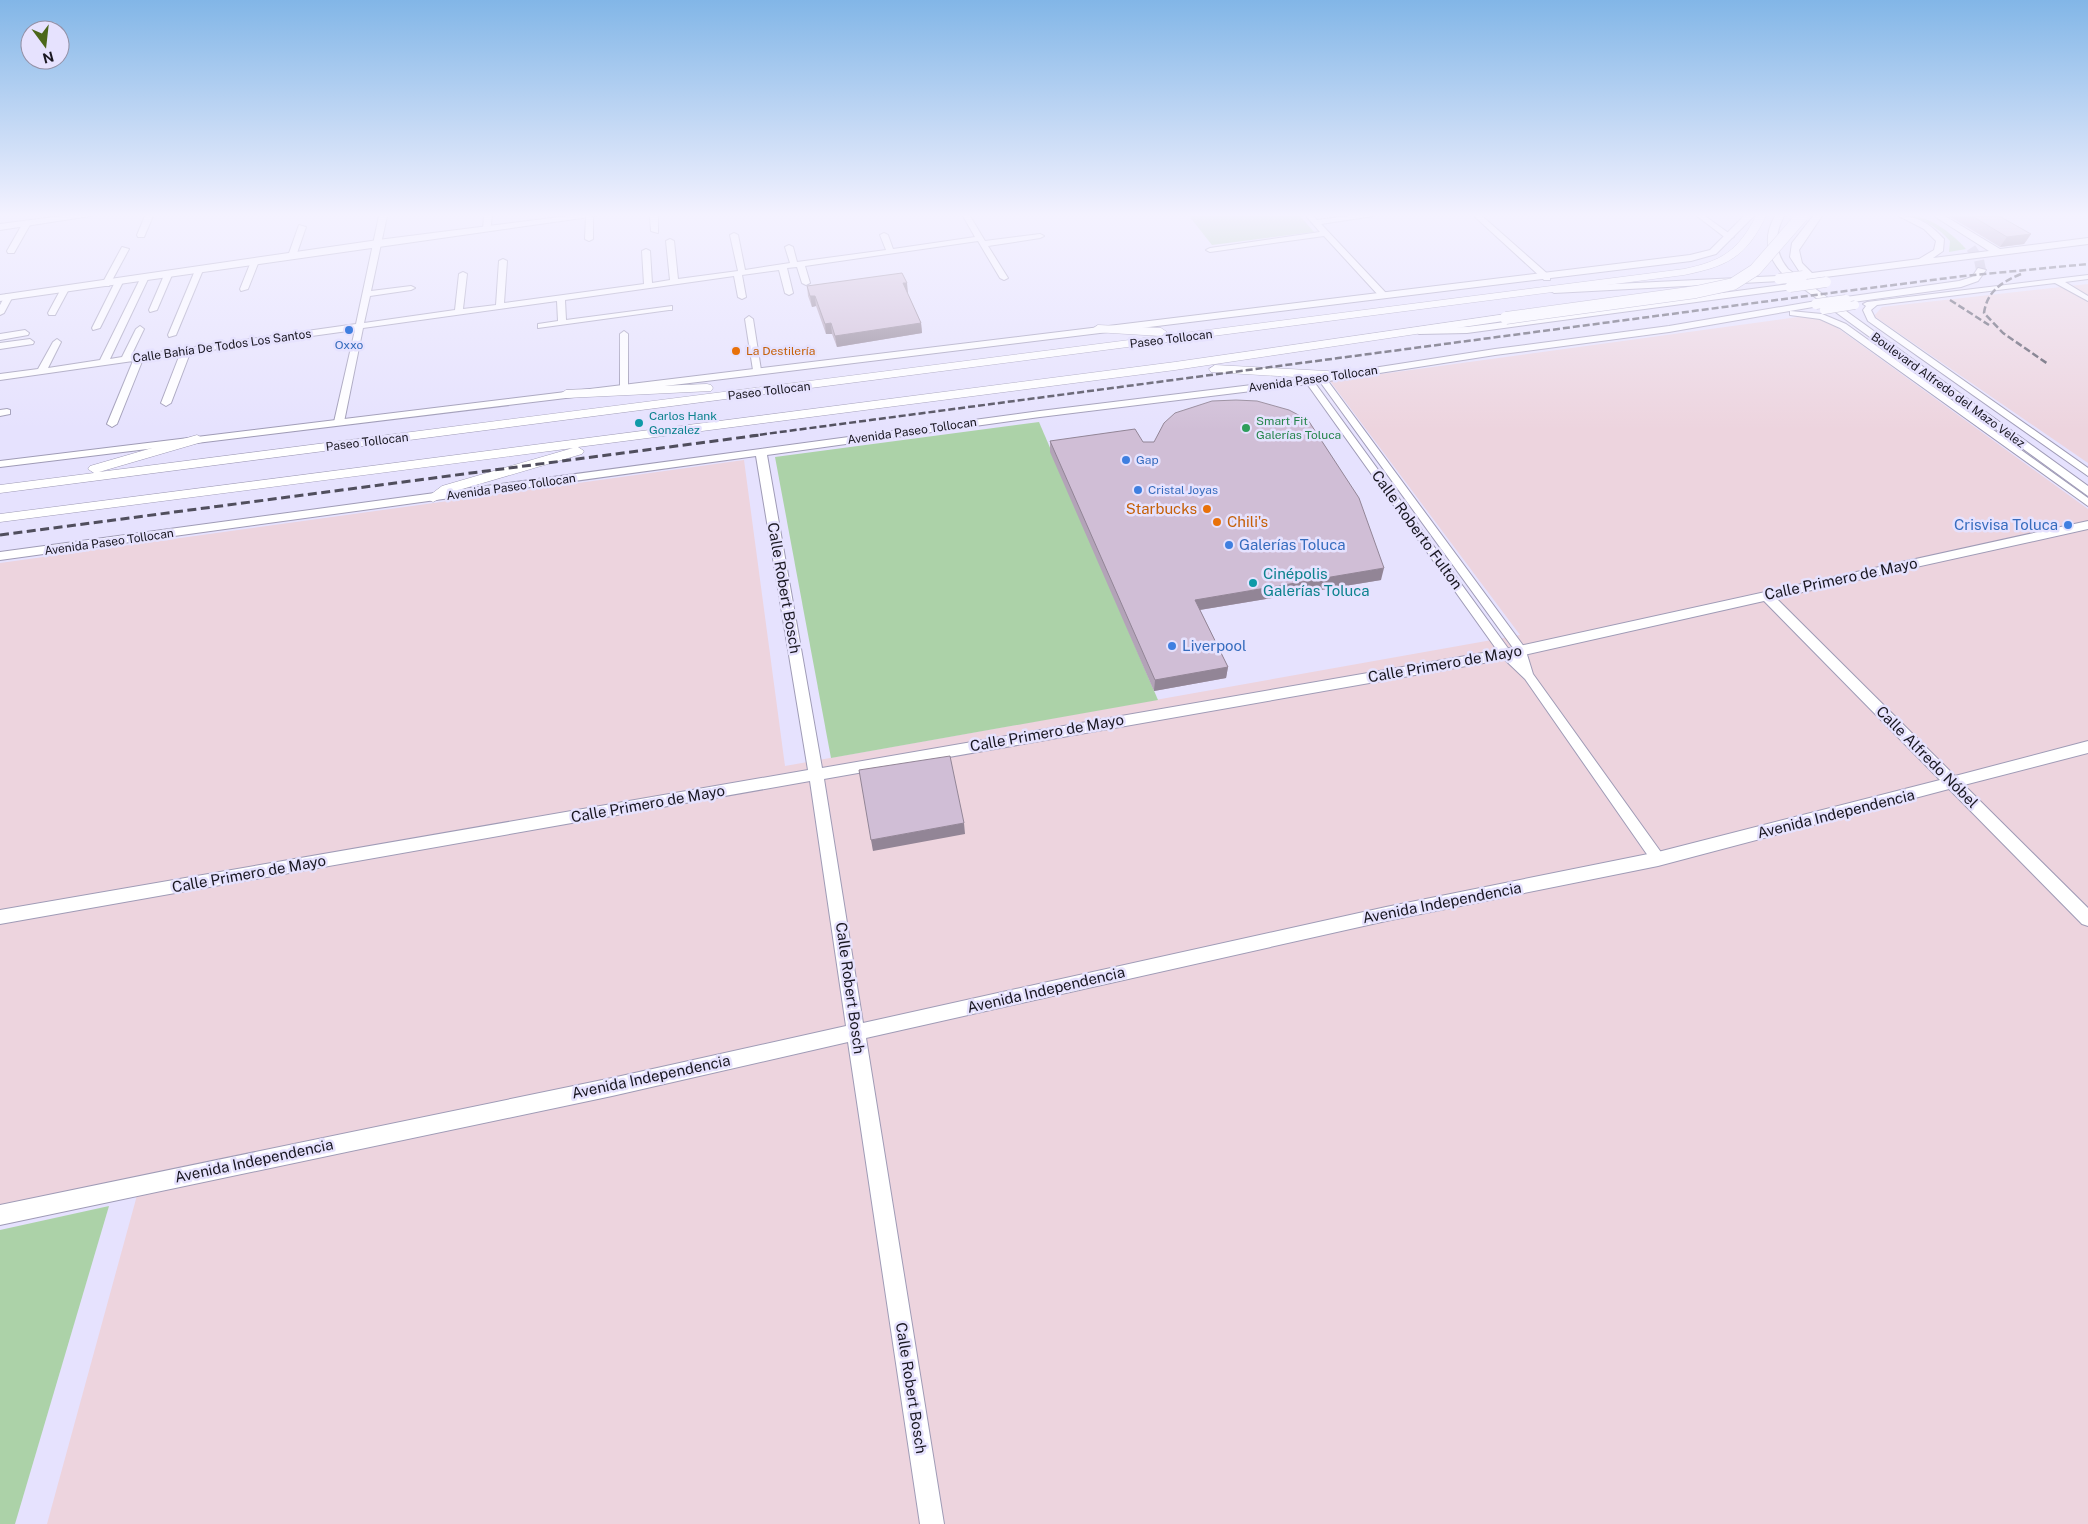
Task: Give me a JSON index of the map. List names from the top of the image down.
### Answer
{
  "streets": {
    "highway": ["Paseo Tollocan"],
    "main road": [
      "Avenida Paseo Tollocan",
      "Boulevard Alfredo del Mazo Velez",
      "Calle Primero de Mayo",
      "Calle Robert Bosch",
      "Calle Alfredo Nóbel",
      "Avenida Independencia"
    ],
    "street": ["Calle Bahía De Todos Los Santos", "Calle Roberto Fulton"]
  },
  "crossings": [
    ["Avenida Paseo Tollocan", "Boulevard Alfredo del Mazo Velez"],
    ["Avenida Paseo Tollocan", "Calle Roberto Fulton"],
    ["Avenida Paseo Tollocan", "Calle Robert Bosch"],
    ["Calle Roberto Fulton", "Calle Primero de Mayo"],
    ["Calle Roberto Fulton", "Avenida Independencia"],
    ["Calle Primero de Mayo", "Calle Robert Bosch"],
    ["Calle Primero de Mayo", "Calle Alfredo Nóbel"],
    ["Calle Robert Bosch", "Avenida Independencia"],
    ["Calle Alfredo Nóbel", "Avenida Independencia"]
  ],
  "places": [
    "Oxxo",
    "La Destilería",
    "Carlos Hank Gonzalez",
    "Smart Fit Galerías Toluca",
    "Gap",
    "Cristal Joyas",
    "Starbucks",
    "Chili's",
    "Crisvisa Toluca",
    "Galerías Toluca",
    "Cinépolis Galerías Toluca",
    "Liverpool"
  ],
  "north": "bottom"
}
